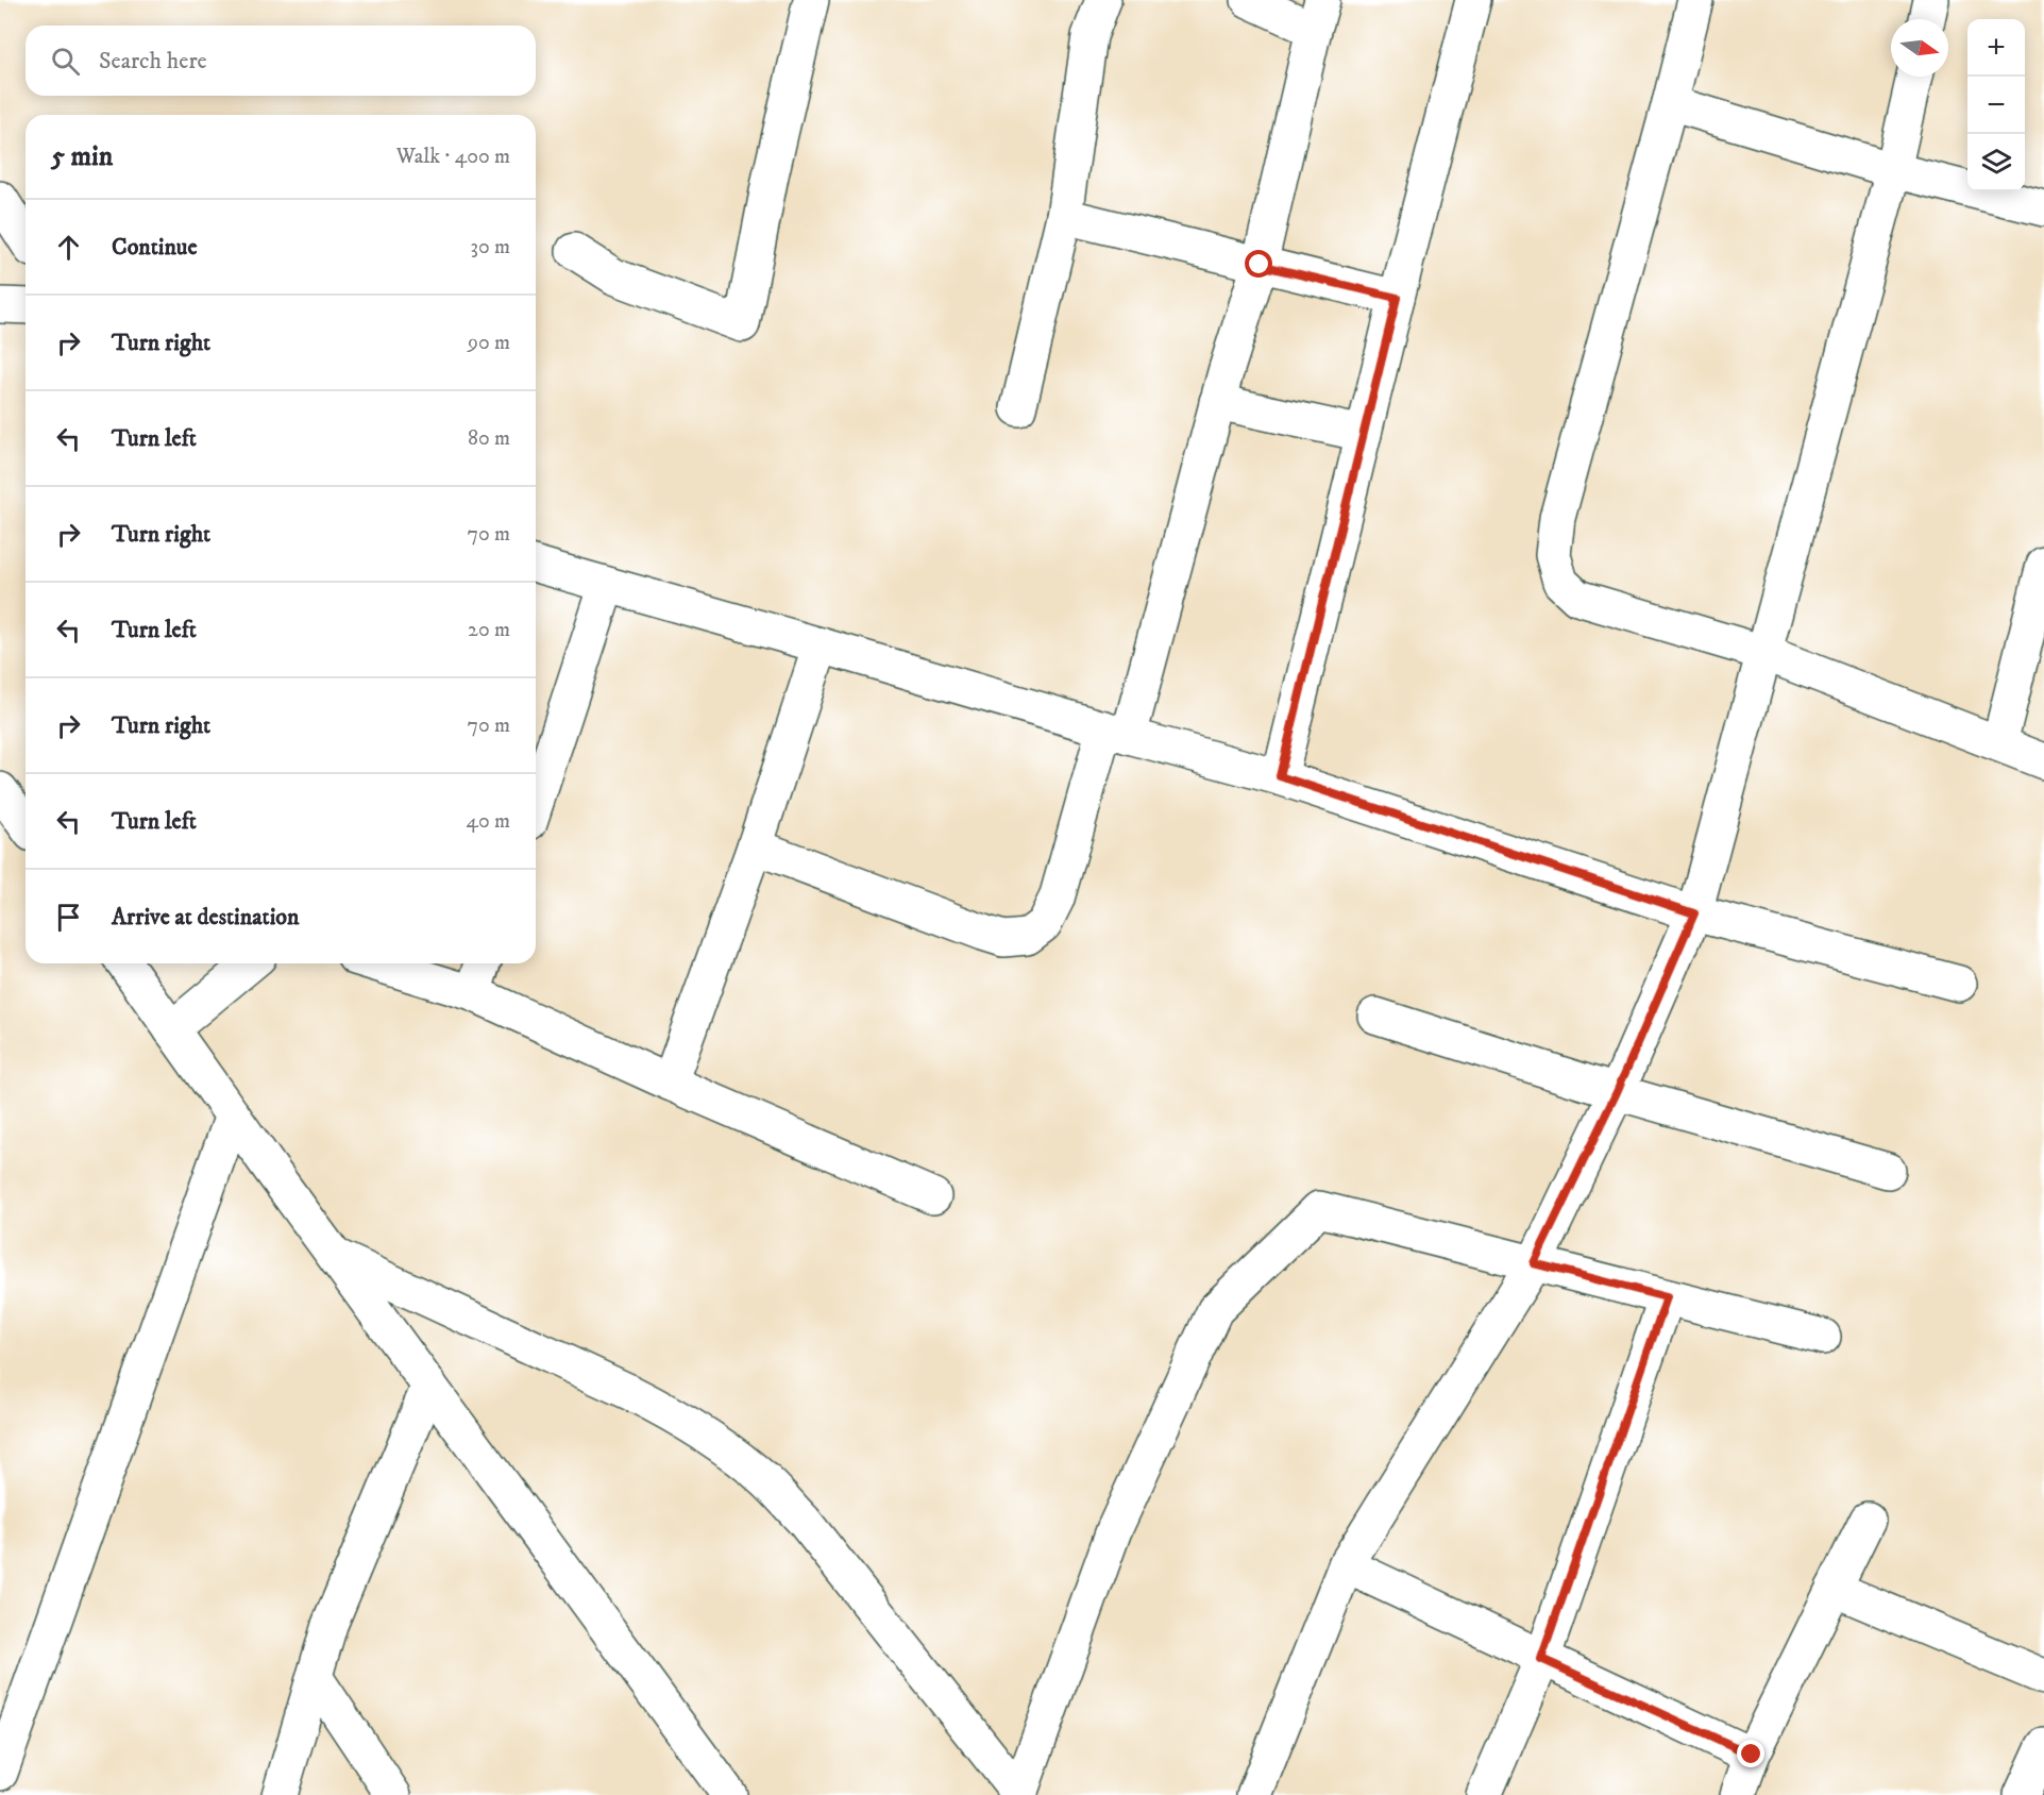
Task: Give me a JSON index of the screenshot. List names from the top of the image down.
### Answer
{
  "north": "right",
  "page": {
    "map_buttons": ["+", "−"],
    "search": "Search here",
    "heading": ["5 min", "Walk · 400 m"],
    "list": [
      ["Continue", "30 m"],
      ["Turn right", "90 m"],
      ["Turn left", "80 m"],
      ["Turn right", "70 m"],
      ["Turn left", "20 m"],
      ["Turn right", "70 m"],
      ["Turn left", "40 m"],
      "Arrive at destination"
    ]
  }
}
